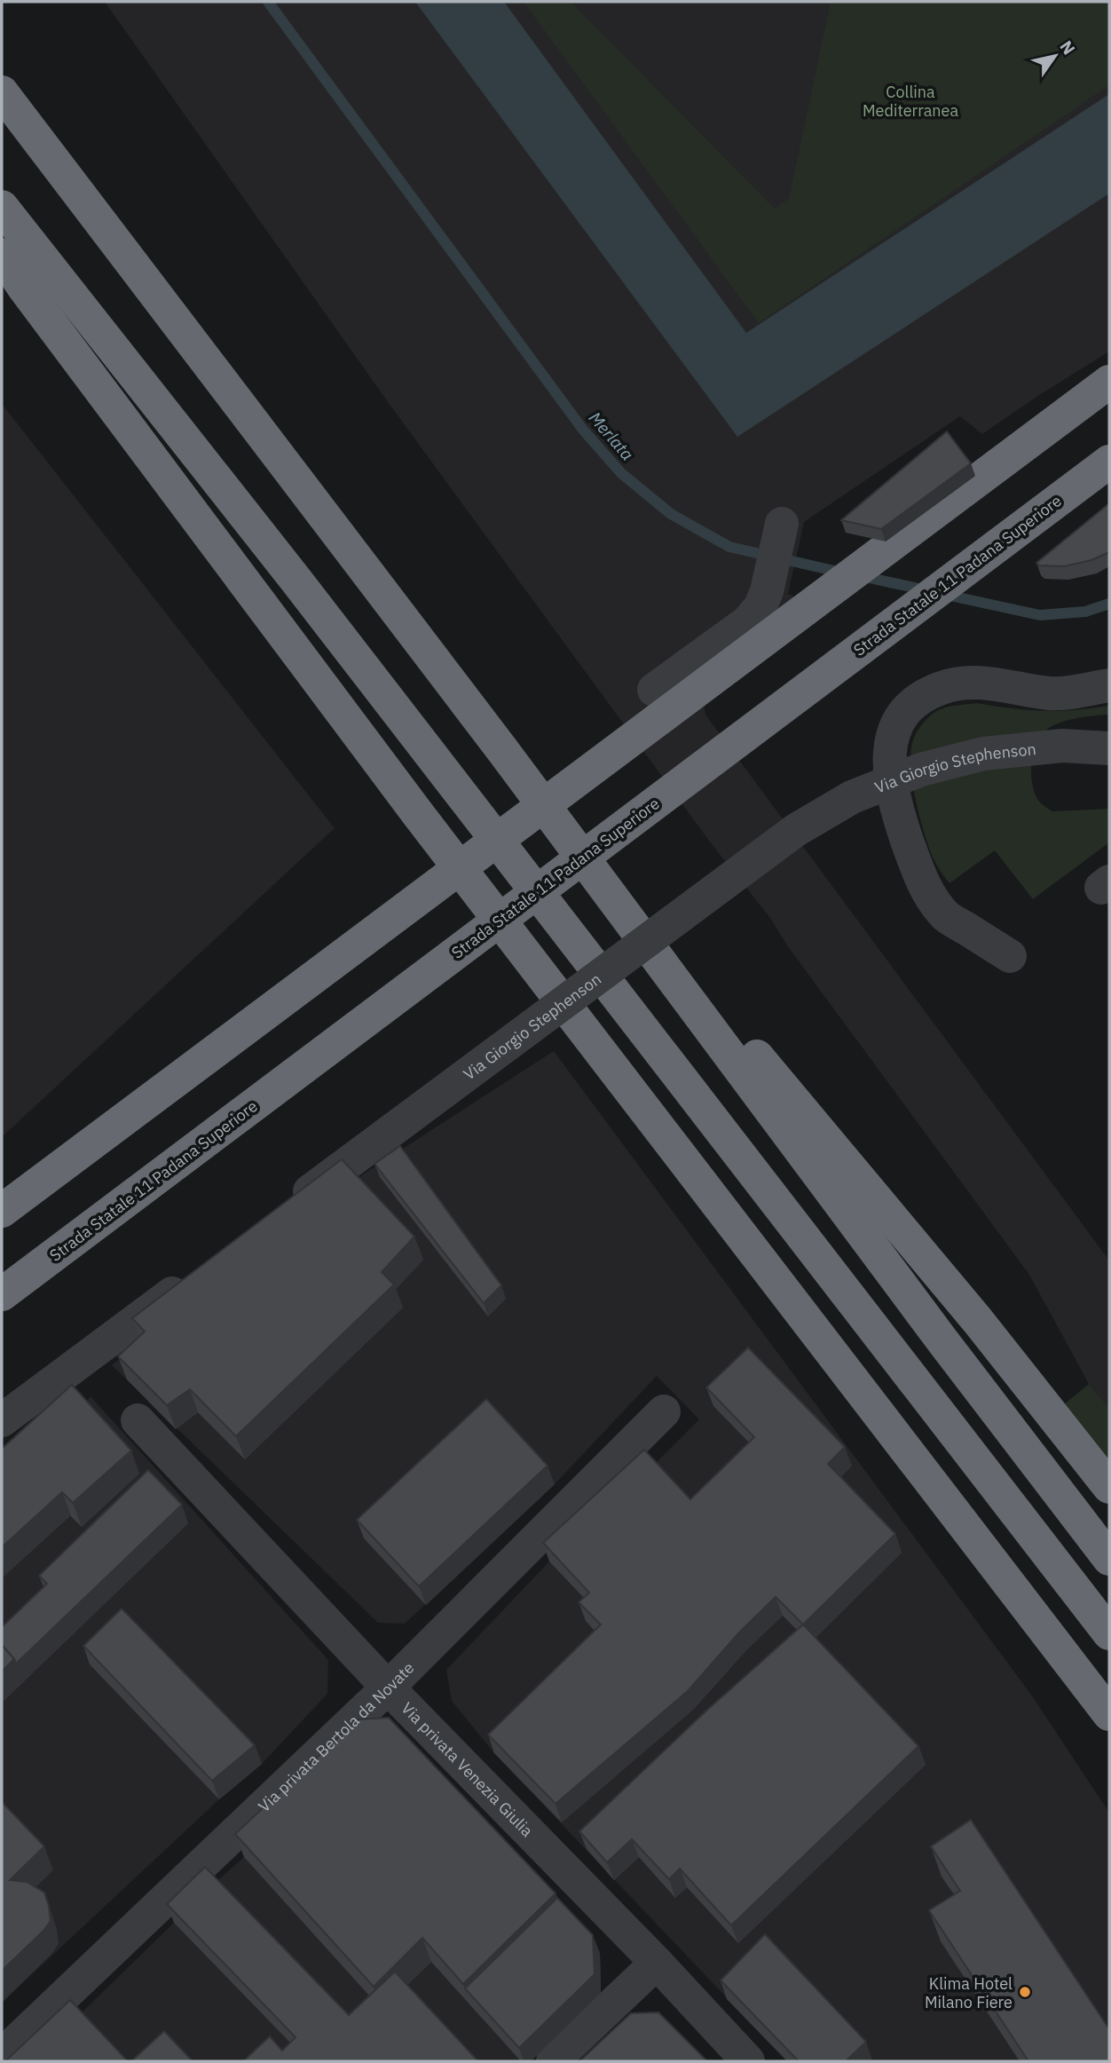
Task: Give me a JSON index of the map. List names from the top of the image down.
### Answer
{
  "streets": {
    "highway": ["Strada Statale 11 Padana Superiore"],
    "street": ["Via Giorgio Stephenson", "Via privata Bertola da Novate", "Via privata Venezia Giulia"]
  },
  "crossings": [
    ["Via privata Bertola da Novate", "Via privata Venezia Giulia"]
  ],
  "water": ["Merlata"],
  "parks": ["Collina Mediterranea"],
  "places": ["Klima Hotel Milano Fiere"],
  "north": "top right"
}
